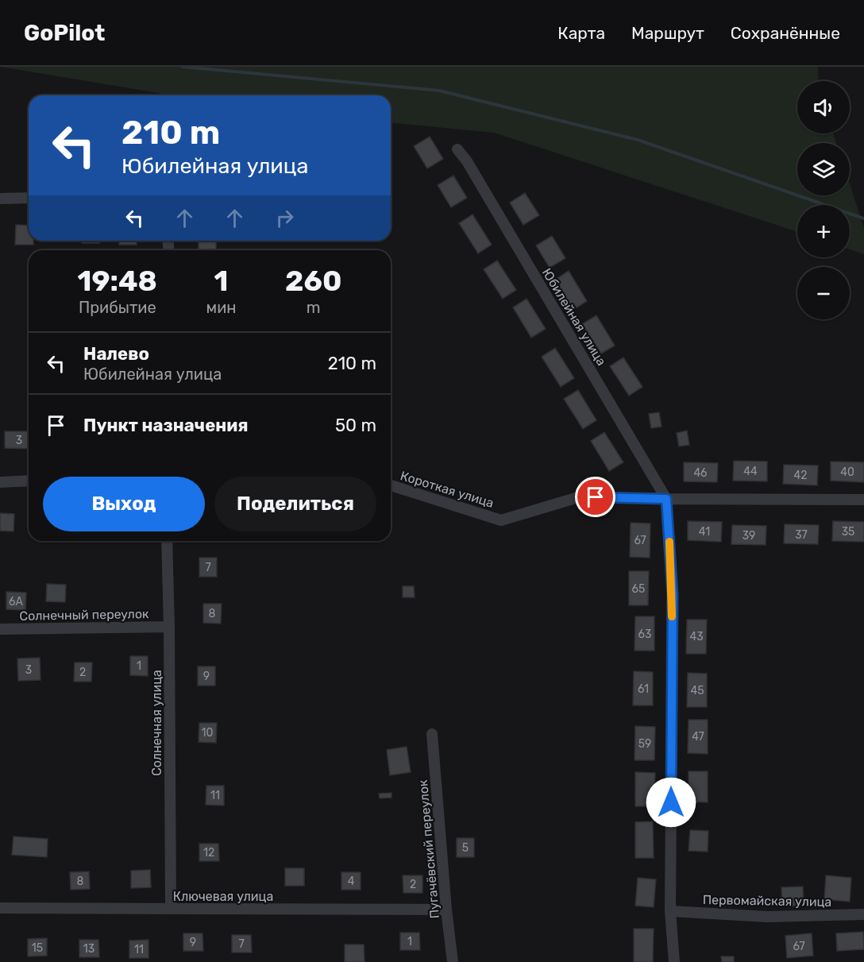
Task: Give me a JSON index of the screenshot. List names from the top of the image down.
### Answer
{
  "streets": {
    "street": [
      "Юбилейная улица",
      "Короткая улица",
      "Солнечный переулок",
      "Солнечная улица",
      "Пугачёвский переулок",
      "Ключевая улица",
      "Первомайская улица"
    ]
  },
  "crossings": [
    ["Юбилейная улица", "Короткая улица"],
    ["Юбилейная улица", "Первомайская улица"],
    ["Солнечный переулок", "Солнечная улица"],
    ["Солнечная улица", "Ключевая улица"],
    ["Пугачёвский переулок", "Ключевая улица"]
  ],
  "house_numbers": [
    "3",
    "44",
    "40",
    "46",
    "42",
    "41",
    "35",
    "37",
    "39",
    "67",
    "7",
    "65",
    "6А",
    "8",
    "63",
    "43",
    "1",
    "3",
    "2",
    "9",
    "61",
    "45",
    "10",
    "47",
    "59",
    "11",
    "5",
    "12",
    "8",
    "4",
    "2",
    "1",
    "9",
    "7",
    "67",
    "15",
    "13",
    "11"
  ],
  "page": {
    "header": "GoPilot",
    "nav": ["Карта", "Маршрут", "Сохранённые"],
    "map_buttons": ["+", "−"],
    "turn": ["210 m", "Юбилейная улица"],
    "eta": [
      "19:48",
      "Прибытие",
      "1",
      "мин",
      "260",
      "m"
    ],
    "list": [
      {
        "name": "Налево",
        "note": "Юбилейная улица",
        "value": "210 m"
      },
      {
        "name": "Пункт назначения",
        "value": "50 m"
      }
    ],
    "buttons": ["Выход", "Поделиться"]
  }
}
